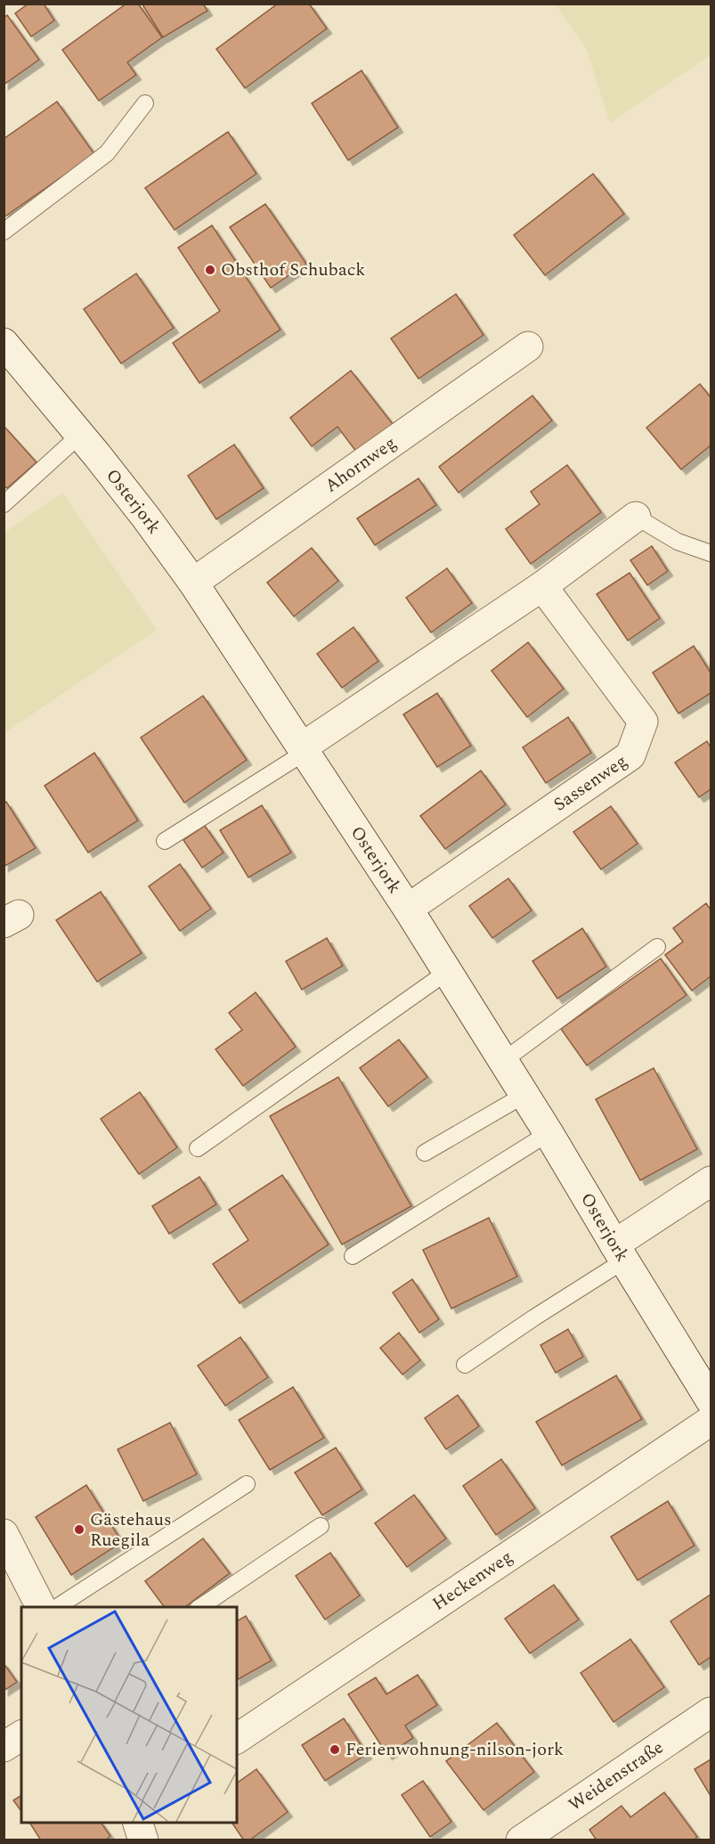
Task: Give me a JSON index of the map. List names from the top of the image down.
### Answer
{
  "streets": {
    "street": [
      "Ahornweg",
      "Osterjork",
      "Sassenweg",
      "Heckenweg",
      "Weidenstraße"
    ]
  },
  "crossings": [
    ["Ahornweg", "Osterjork"],
    ["Osterjork", "Sassenweg"]
  ],
  "places": ["Obsthof Schuback", "Gästehaus Ruegila", "Ferienwohnung-nilson-jork"]
}
